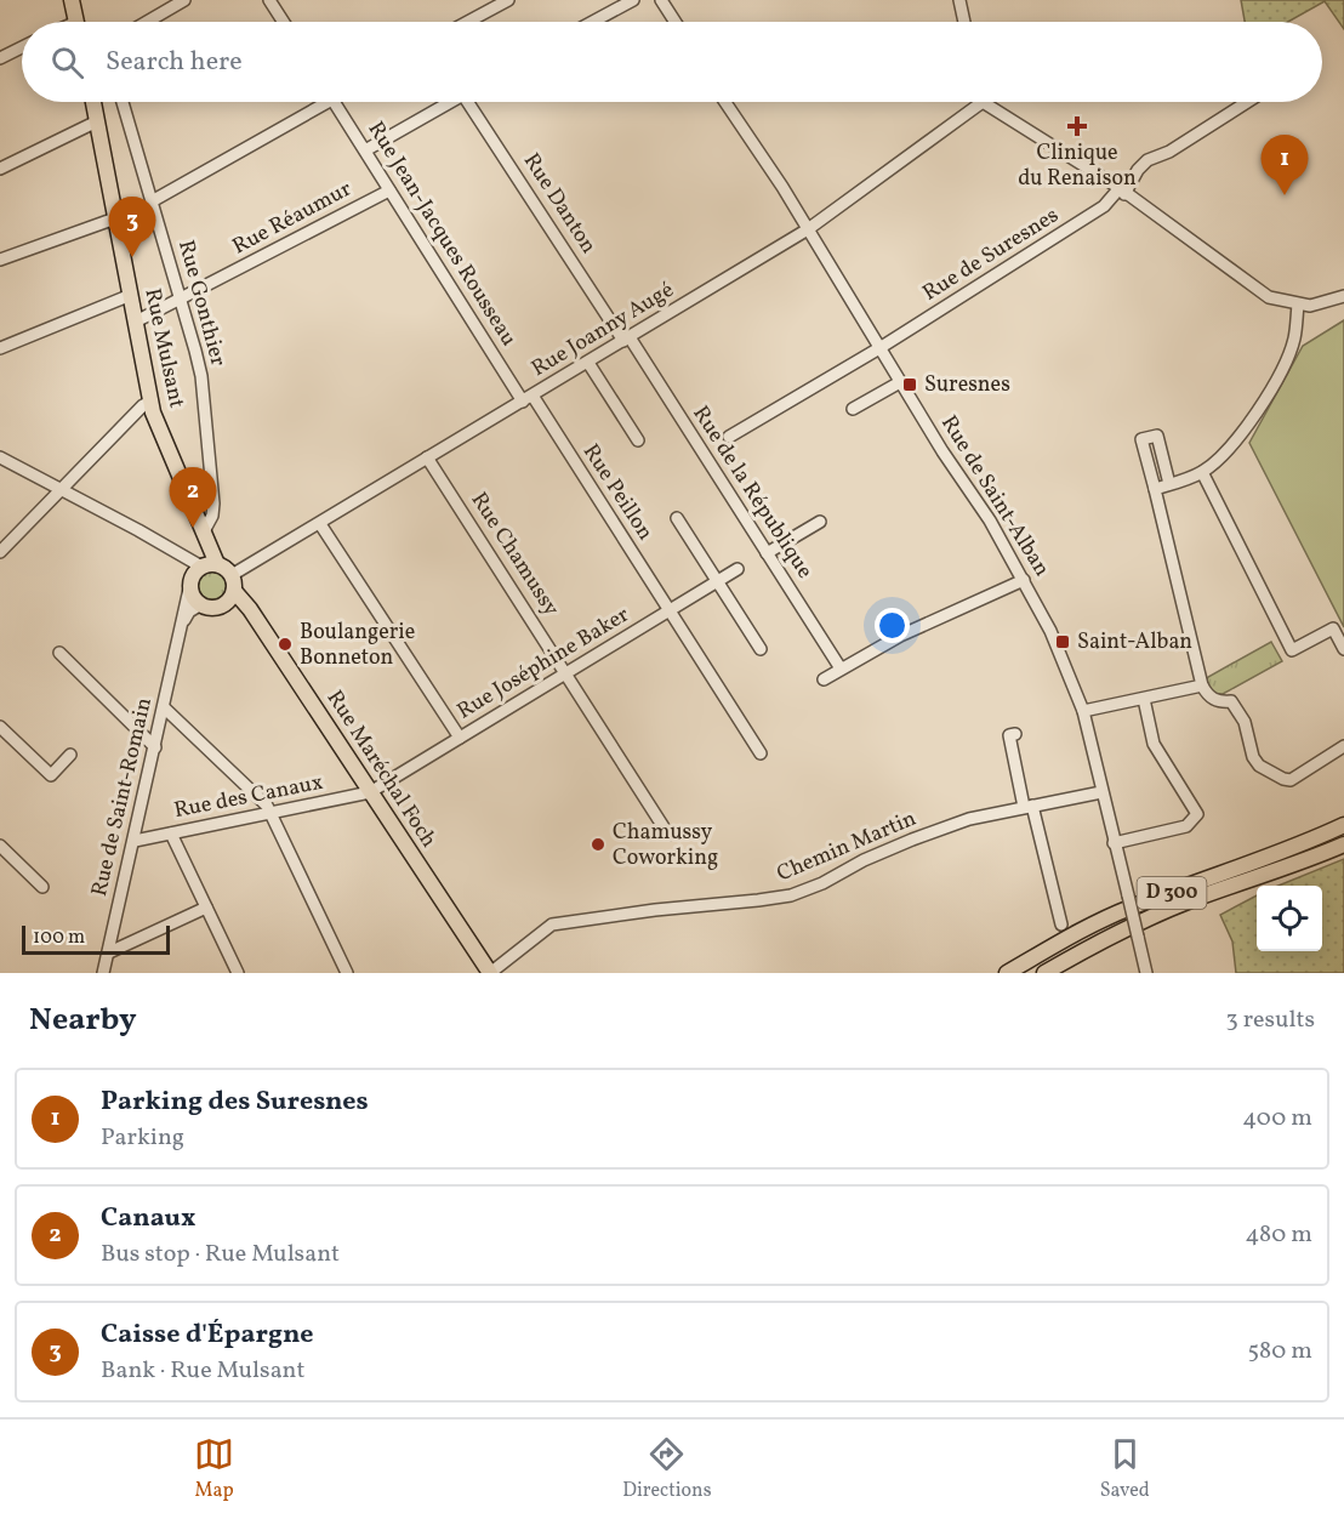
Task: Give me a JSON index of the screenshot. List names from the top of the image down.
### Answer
{
  "streets": {
    "main road": ["Rue Mulsant", "Rue Maréchal Foch", "D 300"],
    "street": [
      "Rue Danton",
      "Rue Réaumur",
      "Rue Jean-Jacques Rousseau",
      "Rue de Suresnes",
      "Rue Gonthier",
      "Rue Joanny Augé",
      "Rue Peillon",
      "Rue de la République",
      "Rue de Saint-Alban",
      "Rue Chamussy",
      "Rue Joséphine Baker",
      "Rue de Saint-Romain",
      "Rue des Canaux",
      "Chemin Martin"
    ]
  },
  "crossings": [
    ["Rue Danton", "Rue Joanny Augé"],
    ["Rue Danton", "Rue de la République"],
    ["Rue Réaumur", "Rue Jean-Jacques Rousseau"],
    ["Rue Réaumur", "Rue Gonthier"],
    ["Rue Réaumur", "Rue Mulsant"],
    ["Rue Jean-Jacques Rousseau", "Rue Joanny Augé"],
    ["Rue Jean-Jacques Rousseau", "Rue Peillon"],
    ["Rue de Suresnes", "Rue de Saint-Alban"],
    ["Rue Gonthier", "Rue Mulsant"],
    ["Rue Joanny Augé", "Rue Mulsant"],
    ["Rue Joanny Augé", "Rue Peillon"],
    ["Rue Joanny Augé", "Rue de la République"],
    ["Rue Joanny Augé", "Rue de Saint-Alban"],
    ["Rue Joanny Augé", "Rue Chamussy"],
    ["Rue Joanny Augé", "Rue Maréchal Foch"],
    ["Rue Joanny Augé", "Rue de Saint-Romain"],
    ["Rue Mulsant", "Rue Maréchal Foch"],
    ["Rue Mulsant", "Rue de Saint-Romain"],
    ["Rue Peillon", "Rue Joséphine Baker"],
    ["Rue de Saint-Alban", "Chemin Martin"],
    ["Rue Chamussy", "Rue Joséphine Baker"],
    ["Rue Joséphine Baker", "Rue Maréchal Foch"],
    ["Rue Joséphine Baker", "Rue des Canaux"],
    ["Rue Maréchal Foch", "Rue de Saint-Romain"],
    ["Rue Maréchal Foch", "Rue des Canaux"],
    ["Rue Maréchal Foch", "Chemin Martin"],
    ["Rue de Saint-Romain", "Rue des Canaux"]
  ],
  "places": {
    "health": ["Clinique du Renaison"],
    "transit": ["Suresnes", "Saint-Alban"],
    "other": ["Boulangerie Bonneton", "Chamussy Coworking"]
  },
  "scale_bar": "100 m",
  "page": {
    "search": "Search here",
    "pins": ["1", "3", "2"],
    "scale": "100 m",
    "heading": ["Nearby", "3 results"],
    "list": [
      {
        "mark": "1",
        "name": "Parking des Suresnes",
        "note": "Parking",
        "value": "400 m"
      },
      {
        "mark": "2",
        "name": "Canaux",
        "note": "Bus stop · Rue Mulsant",
        "value": "480 m"
      },
      {
        "mark": "3",
        "name": "Caisse d'Épargne",
        "note": "Bank · Rue Mulsant",
        "value": "580 m"
      }
    ],
    "nav": ["Map", "Directions", "Saved"]
  }
}
